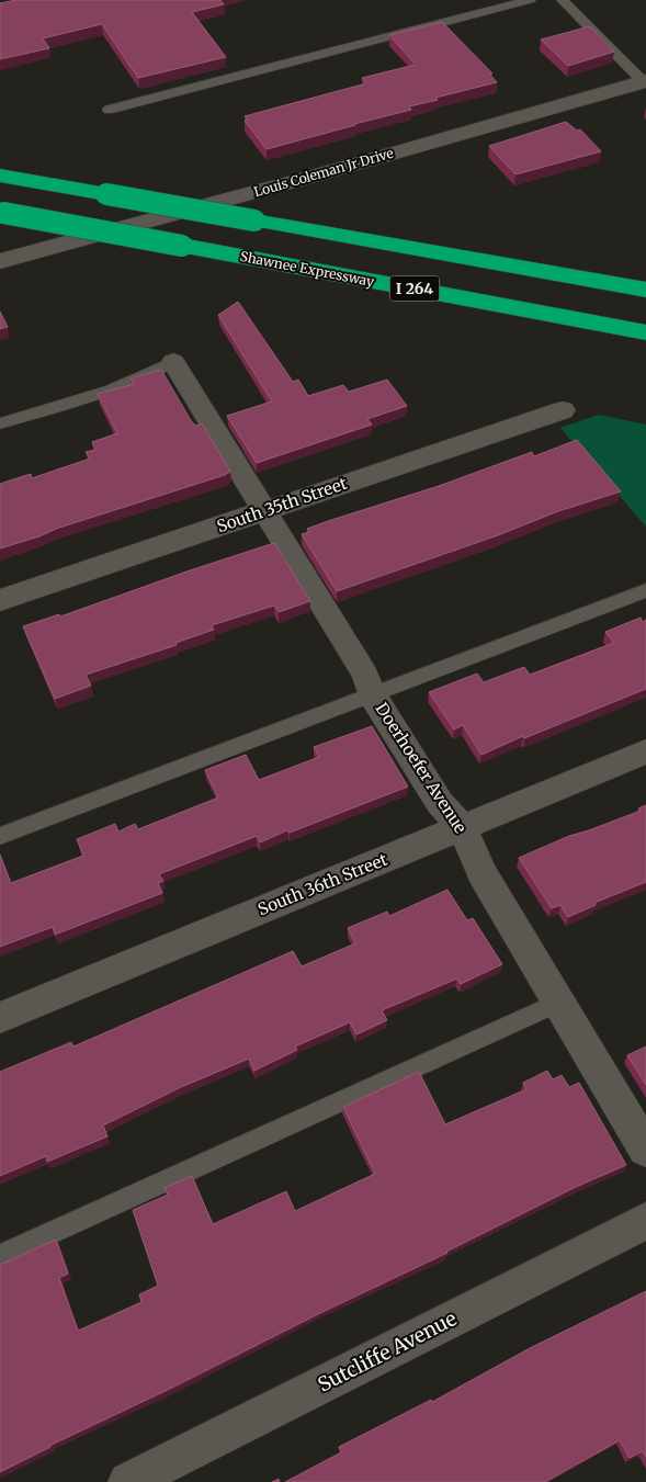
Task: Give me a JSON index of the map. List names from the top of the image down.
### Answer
{
  "streets": {
    "highway": ["Shawnee Expressway", "I 264"],
    "street": [
      "Louis Coleman Jr Drive",
      "South 35th Street",
      "Doerhoefer Avenue",
      "South 36th Street",
      "Sutcliffe Avenue"
    ]
  },
  "crossings": [
    ["South 35th Street", "Doerhoefer Avenue"],
    ["Doerhoefer Avenue", "South 36th Street"]
  ]
}
